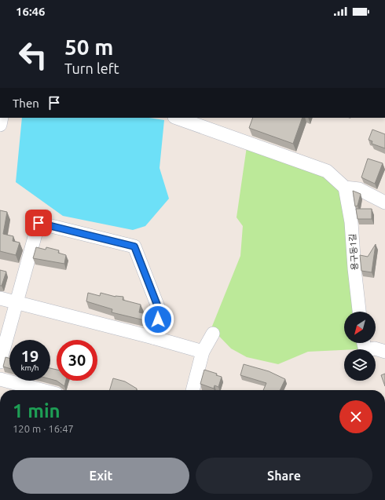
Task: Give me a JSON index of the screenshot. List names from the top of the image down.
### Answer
{
  "streets": {
    "street": ["용구동1길"]
  },
  "north": "bottom left",
  "page": {
    "status": "16:46",
    "turn": ["50 m", "Turn left"],
    "then": "Then",
    "speed": "19 km/h",
    "limit": "30",
    "heading": ["1 min", "120 m · 16:47"],
    "buttons": ["Exit", "Share"]
  }
}
